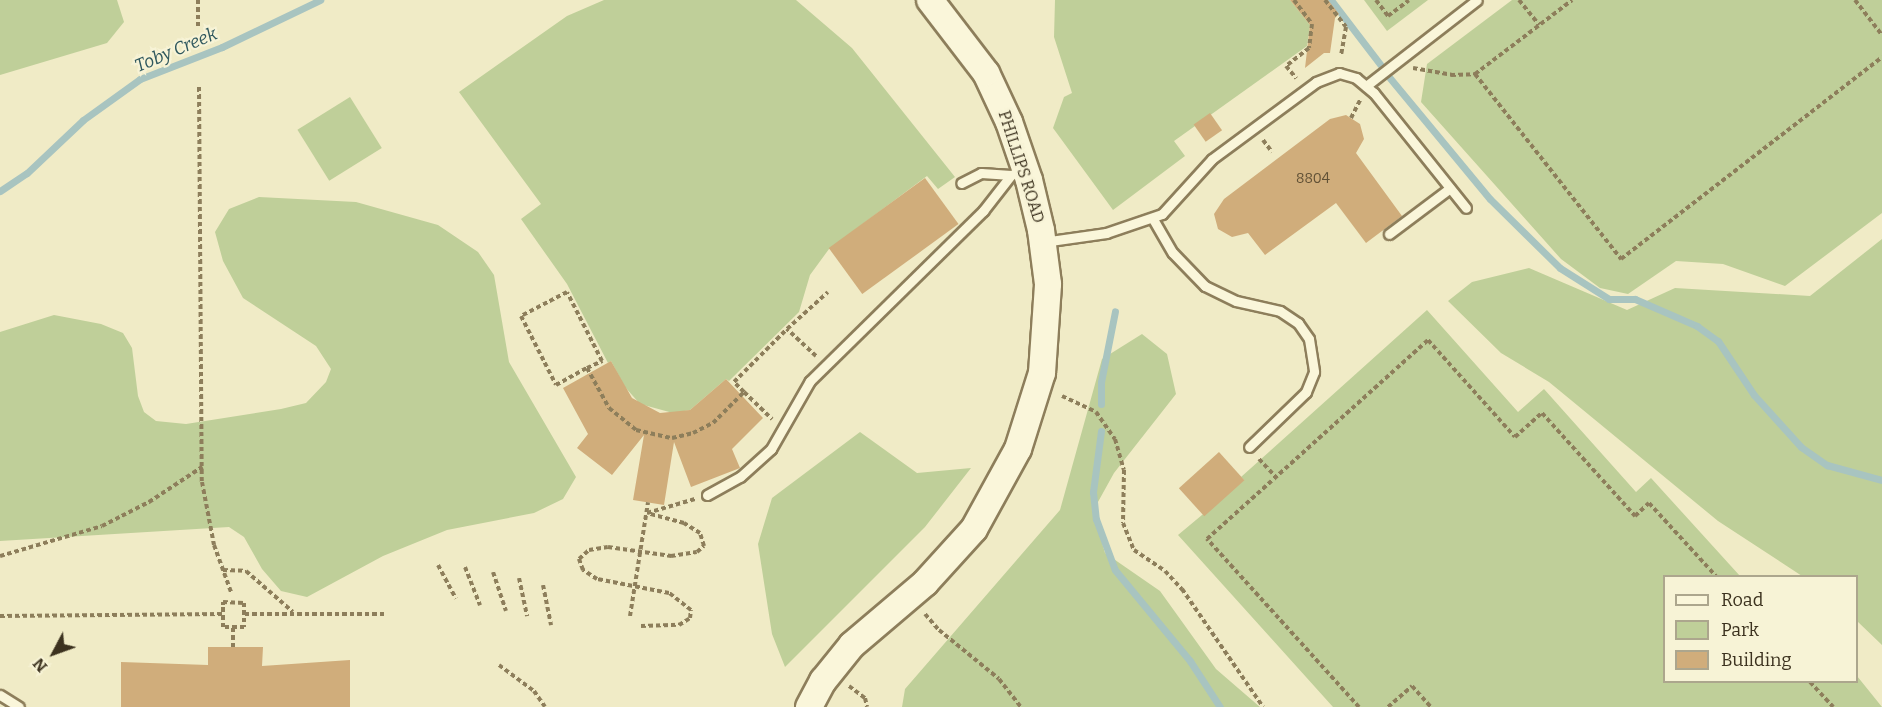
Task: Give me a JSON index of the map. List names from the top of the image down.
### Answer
{
  "streets": {
    "street": ["PHILLIPS ROAD"]
  },
  "water": ["Toby Creek"],
  "house_numbers": ["8804"],
  "legend": ["Road", "Park", "Building"],
  "north": "bottom left"
}
